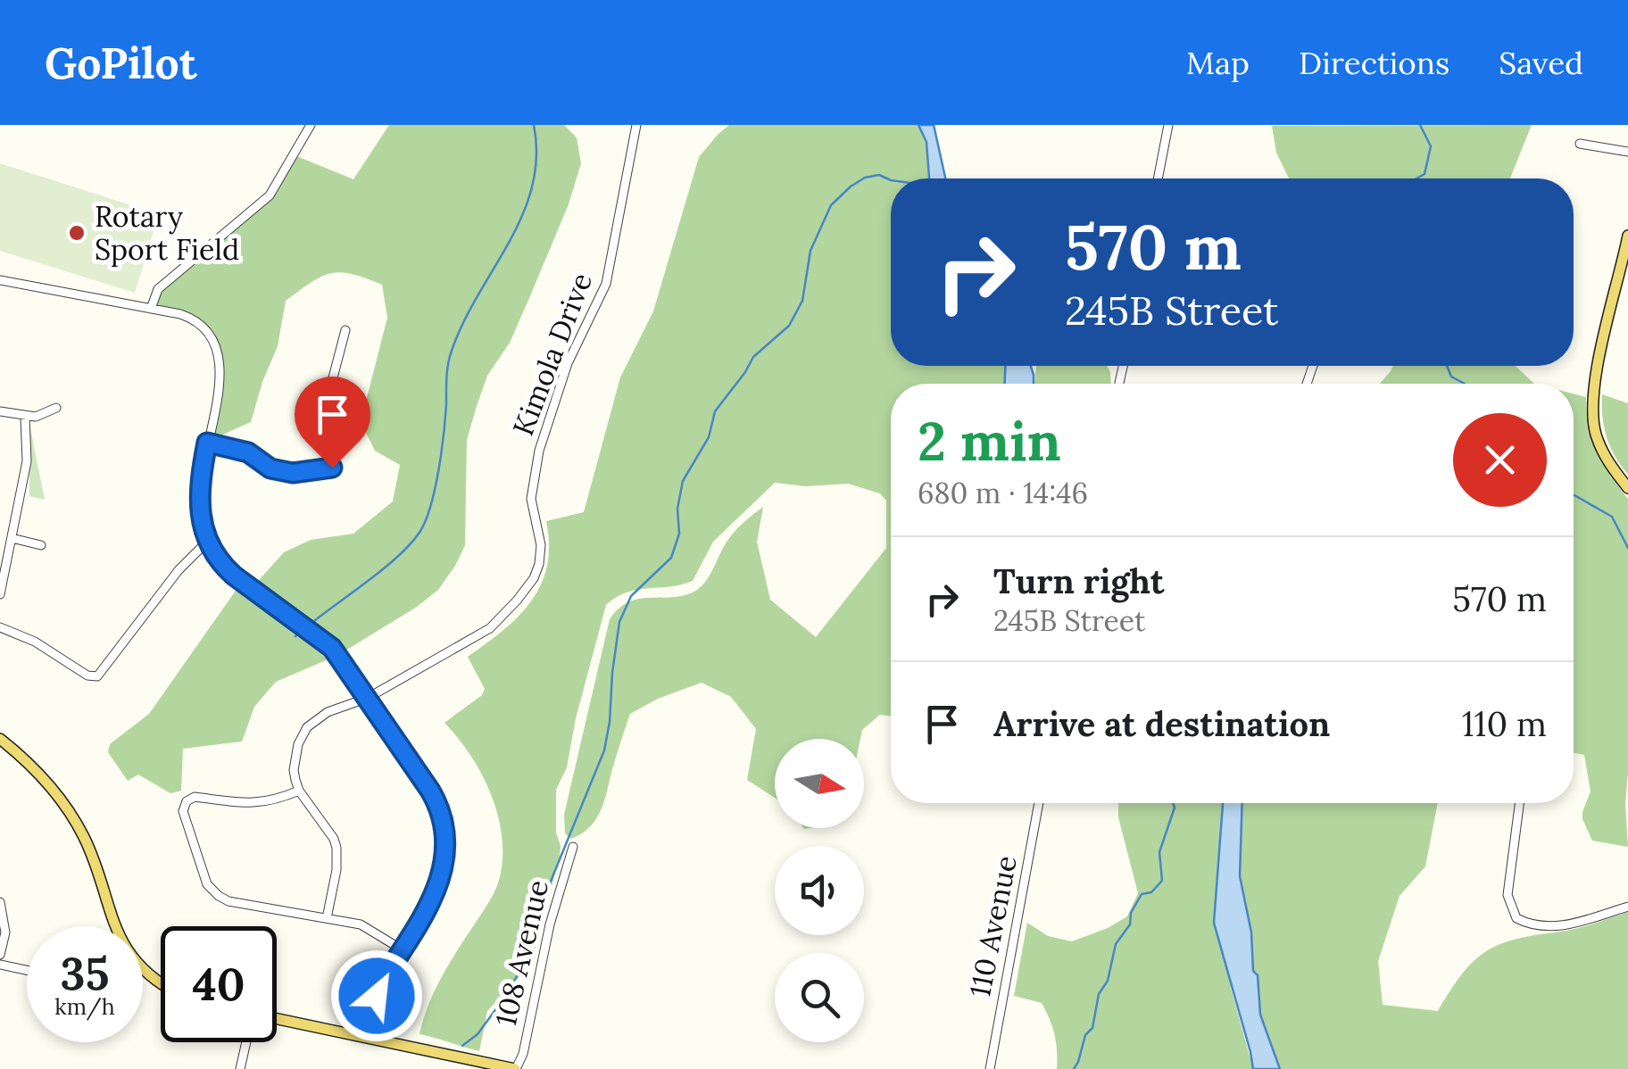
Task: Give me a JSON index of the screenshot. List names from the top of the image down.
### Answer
{
  "streets": {
    "street": ["Kimola Drive", "110 Avenue", "108 Avenue"]
  },
  "places": ["Rotary Sport Field"],
  "north": "right",
  "page": {
    "header": "GoPilot",
    "nav": ["Map", "Directions", "Saved"],
    "turn": ["570 m", "245B Street"],
    "heading": ["2 min", "680 m · 14:46"],
    "list": [
      {
        "name": "Turn right",
        "note": "245B Street",
        "value": "570 m"
      },
      {
        "name": "Arrive at destination",
        "value": "110 m"
      }
    ],
    "speed": "35 km/h",
    "limit": "40"
  }
}
